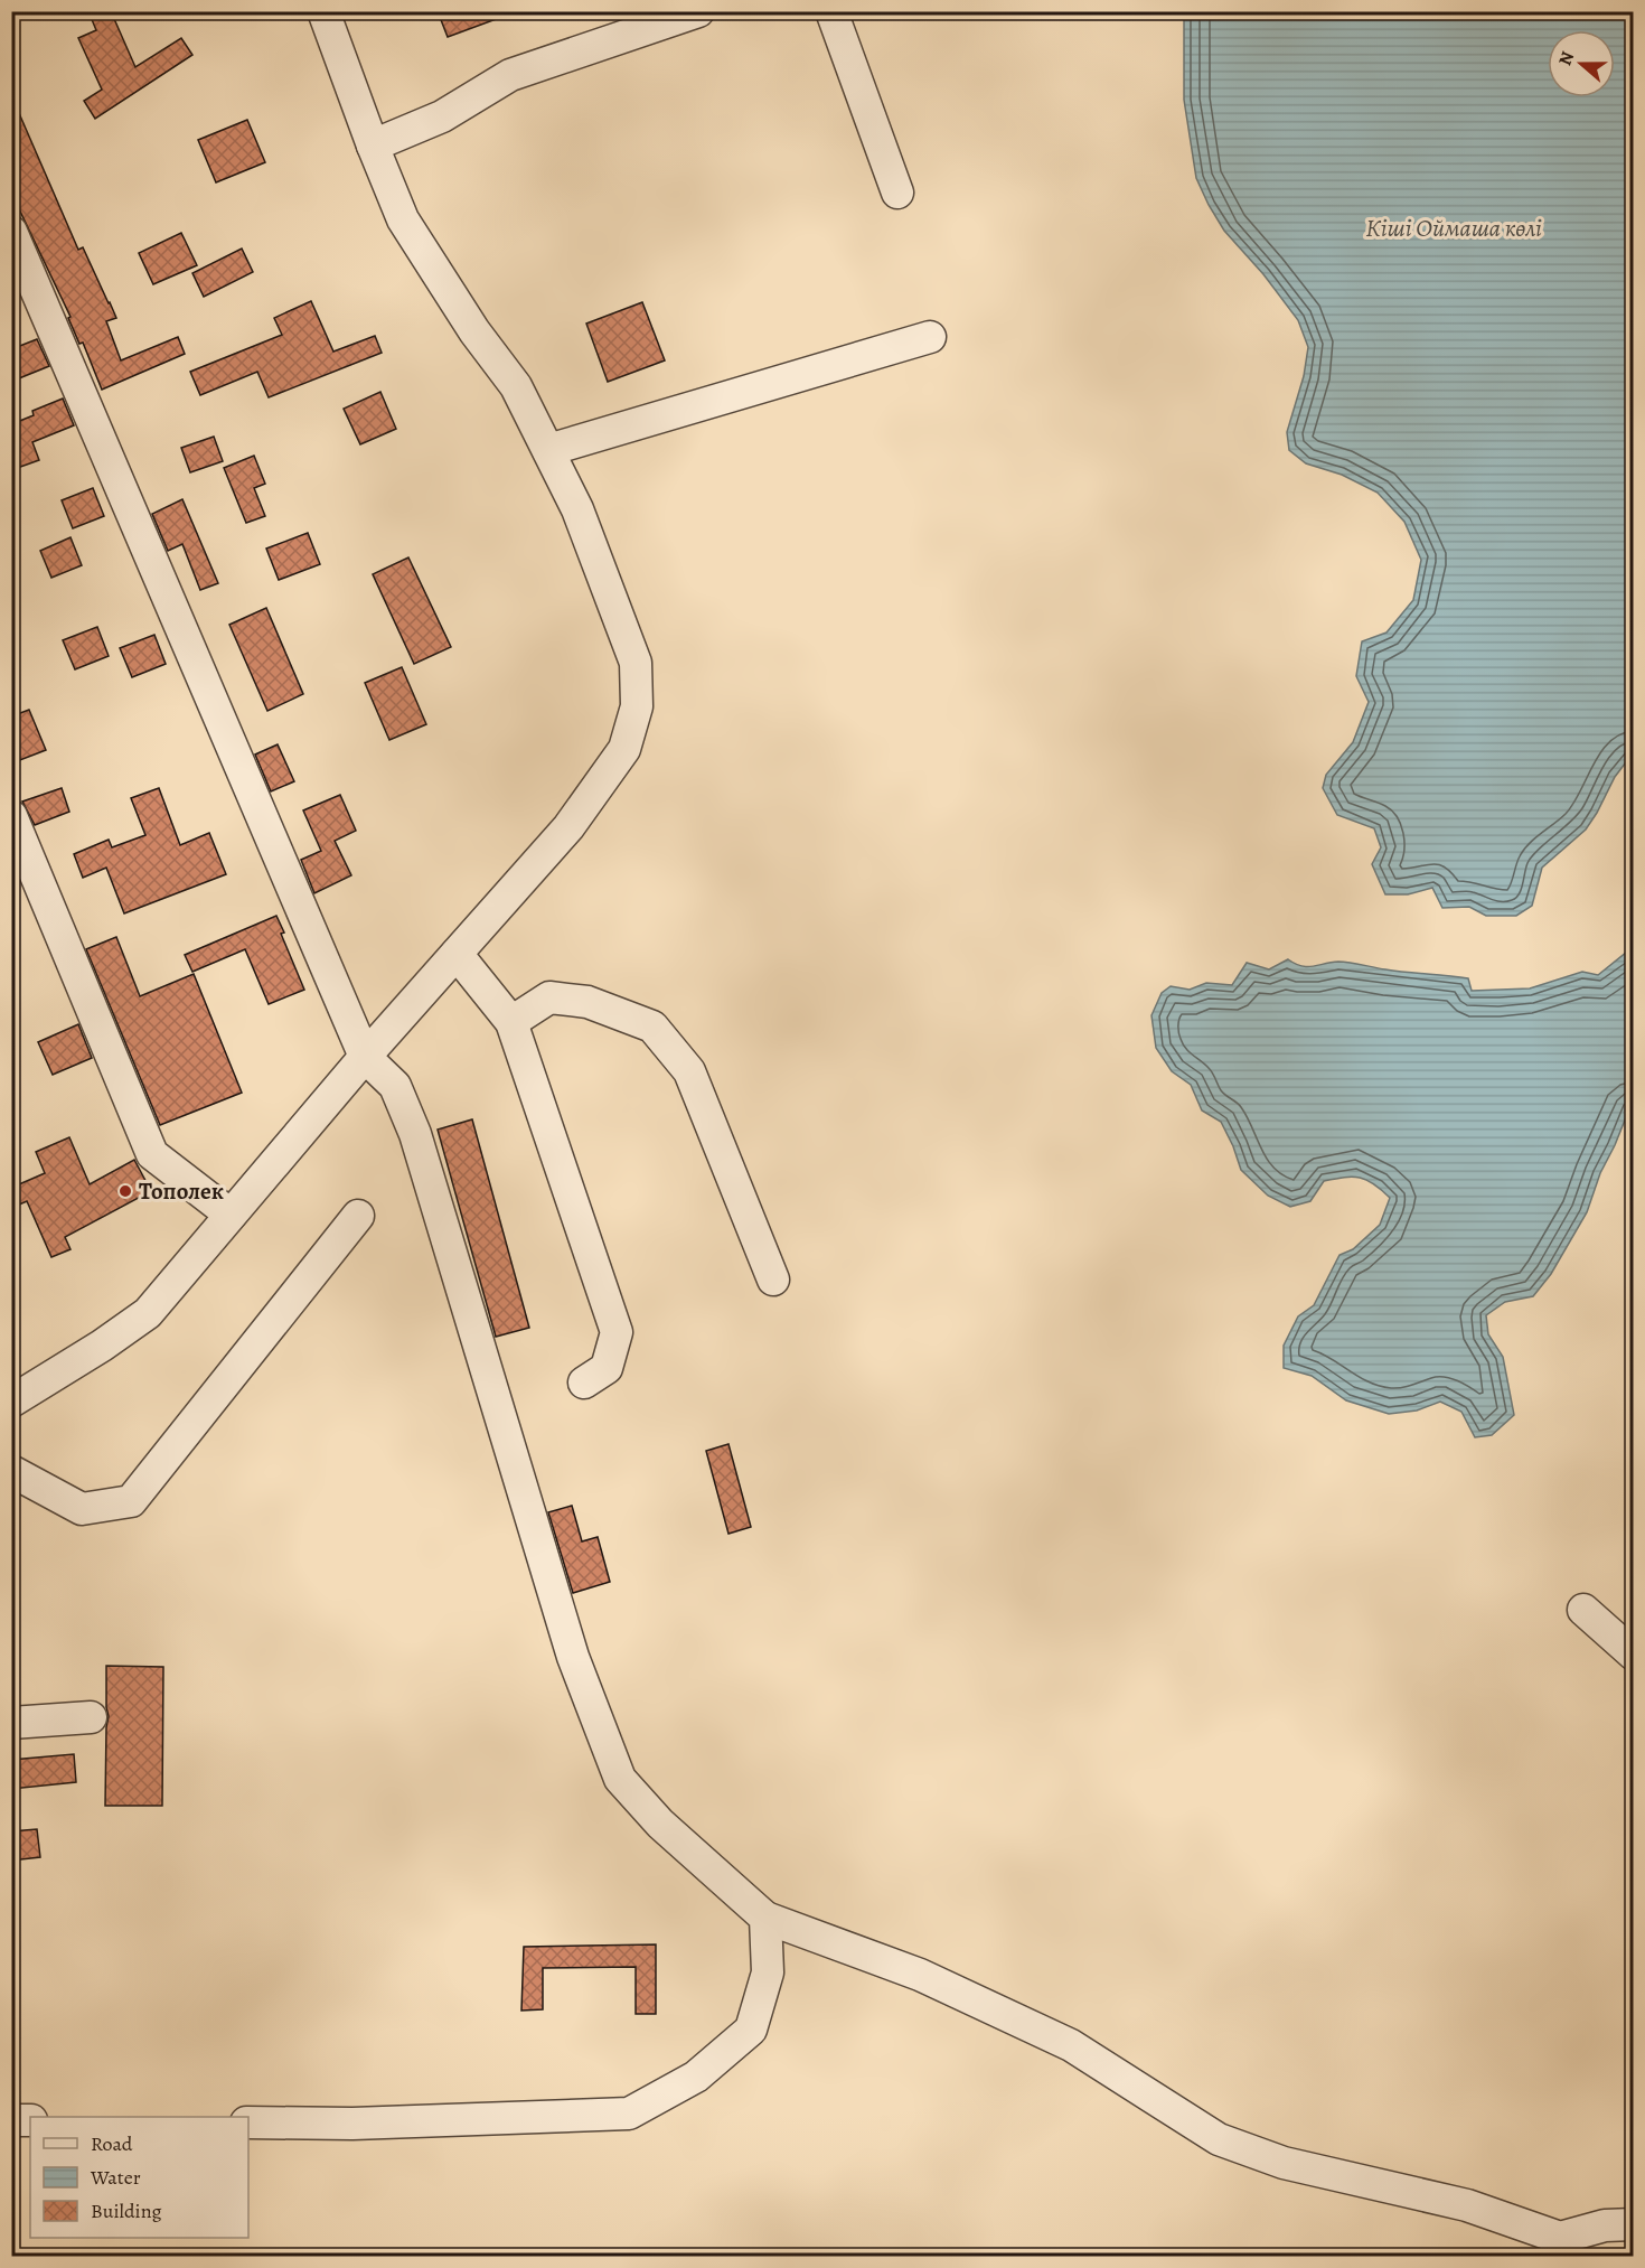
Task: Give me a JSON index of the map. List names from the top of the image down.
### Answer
{
  "water": ["Кіші Оймаша көлi"],
  "places": ["Тополек"],
  "legend": ["Road", "Water", "Building"],
  "north": "left"
}
